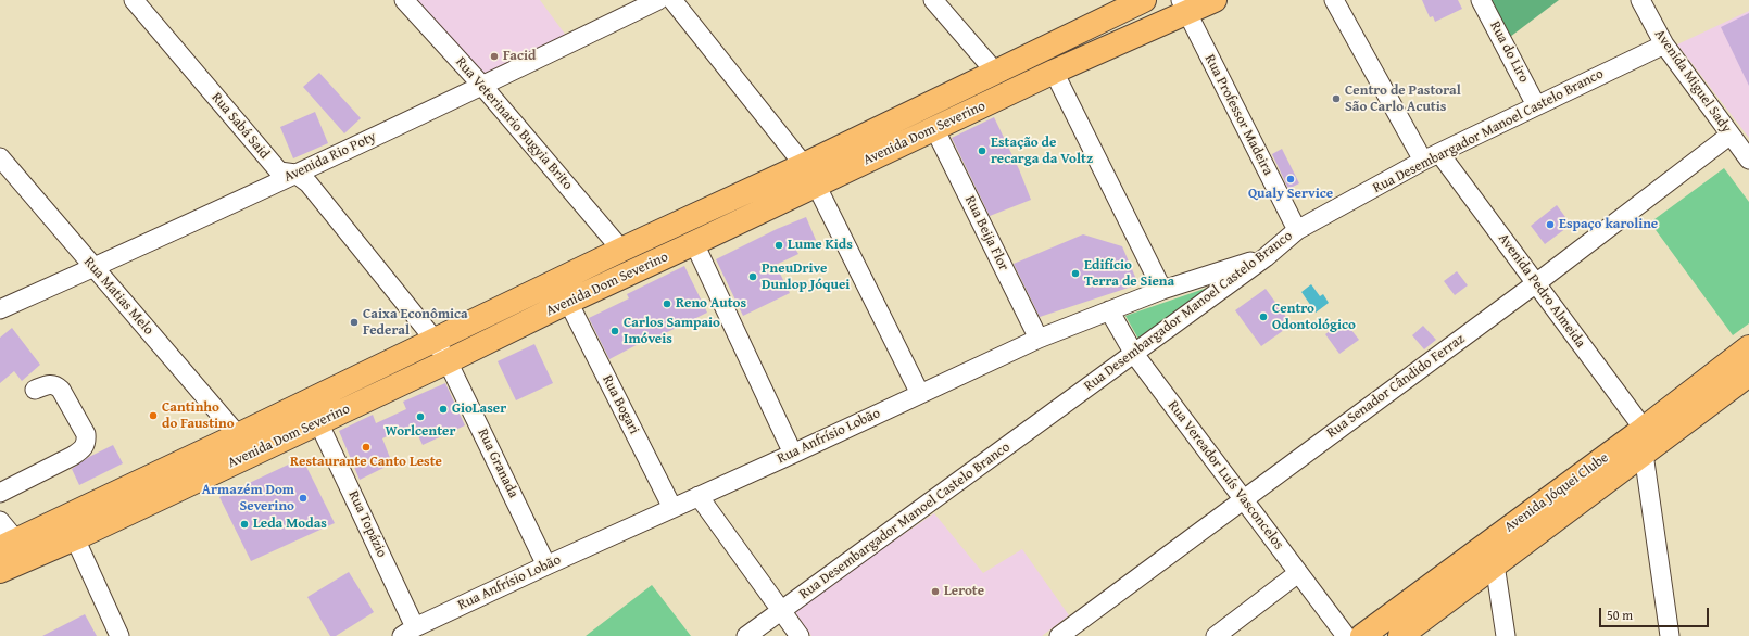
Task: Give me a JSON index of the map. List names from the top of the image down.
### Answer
{
  "streets": {
    "main road": ["Avenida Dom Severino", "Avenida Jóquei Clube"],
    "street": [
      "Rua do Liro",
      "Avenida Miguel Sady",
      "Rua Professor Madeira",
      "Rua Veterinario Bugyia Brito",
      "Rua Sabá Said",
      "Rua Desembargador Manoel Castelo Branco",
      "Avenida Rio Poty",
      "Rua Beija Flor",
      "Avenida Pedro Almeida",
      "Rua Matias Melo",
      "Rua Senador Cândido Ferraz",
      "Rua Bogari",
      "Rua Anfrísio Lobão",
      "Rua Granada",
      "Rua Vereador Luís Vasconcelos",
      "Rua Topázio"
    ]
  },
  "crossings": [
    ["Rua do Liro", "Rua Desembargador Manoel Castelo Branco"],
    ["Avenida Miguel Sady", "Rua Desembargador Manoel Castelo Branco"],
    ["Avenida Miguel Sady", "Rua Senador Cândido Ferraz"],
    ["Rua Professor Madeira", "Rua Desembargador Manoel Castelo Branco"],
    ["Rua Professor Madeira", "Avenida Dom Severino"],
    ["Rua Veterinario Bugyia Brito", "Avenida Dom Severino"],
    ["Rua Veterinario Bugyia Brito", "Avenida Rio Poty"],
    ["Rua Sabá Said", "Avenida Dom Severino"],
    ["Rua Sabá Said", "Avenida Rio Poty"],
    ["Rua Sabá Said", "Rua Granada"],
    ["Rua Desembargador Manoel Castelo Branco", "Avenida Pedro Almeida"],
    ["Rua Desembargador Manoel Castelo Branco", "Rua Anfrísio Lobão"],
    ["Rua Desembargador Manoel Castelo Branco", "Rua Vereador Luís Vasconcelos"],
    ["Avenida Dom Severino", "Rua Beija Flor"],
    ["Avenida Dom Severino", "Rua Matias Melo"],
    ["Avenida Dom Severino", "Rua Bogari"],
    ["Avenida Dom Severino", "Rua Granada"],
    ["Avenida Dom Severino", "Rua Topázio"],
    ["Avenida Rio Poty", "Rua Matias Melo"],
    ["Rua Beija Flor", "Rua Anfrísio Lobão"],
    ["Avenida Pedro Almeida", "Rua Senador Cândido Ferraz"],
    ["Avenida Pedro Almeida", "Avenida Jóquei Clube"],
    ["Rua Senador Cândido Ferraz", "Rua Vereador Luís Vasconcelos"],
    ["Rua Bogari", "Rua Anfrísio Lobão"],
    ["Rua Anfrísio Lobão", "Rua Granada"],
    ["Rua Anfrísio Lobão", "Rua Vereador Luís Vasconcelos"],
    ["Rua Anfrísio Lobão", "Rua Topázio"]
  ],
  "places": [
    "Facid",
    "Centro de Pastoral São Carlo Acutis",
    "Estação de recarga da Voltz",
    "Qualy Service",
    "Espaço karoline",
    "Lume Kids",
    "Edifício Terra de Siena",
    "PneuDrive Dunlop Jóquei",
    "Reno Autos",
    "Centro Odontológico",
    "Caixa Econômica Federal",
    "Carlos Sampaio Imóveis",
    "GioLaser",
    "Cantinho do Faustino",
    "Worlcenter",
    "Restaurante Canto Leste",
    "Armazém Dom Severino",
    "Leda Modas",
    "Lerote"
  ],
  "scale_bar": "50 m"
}
